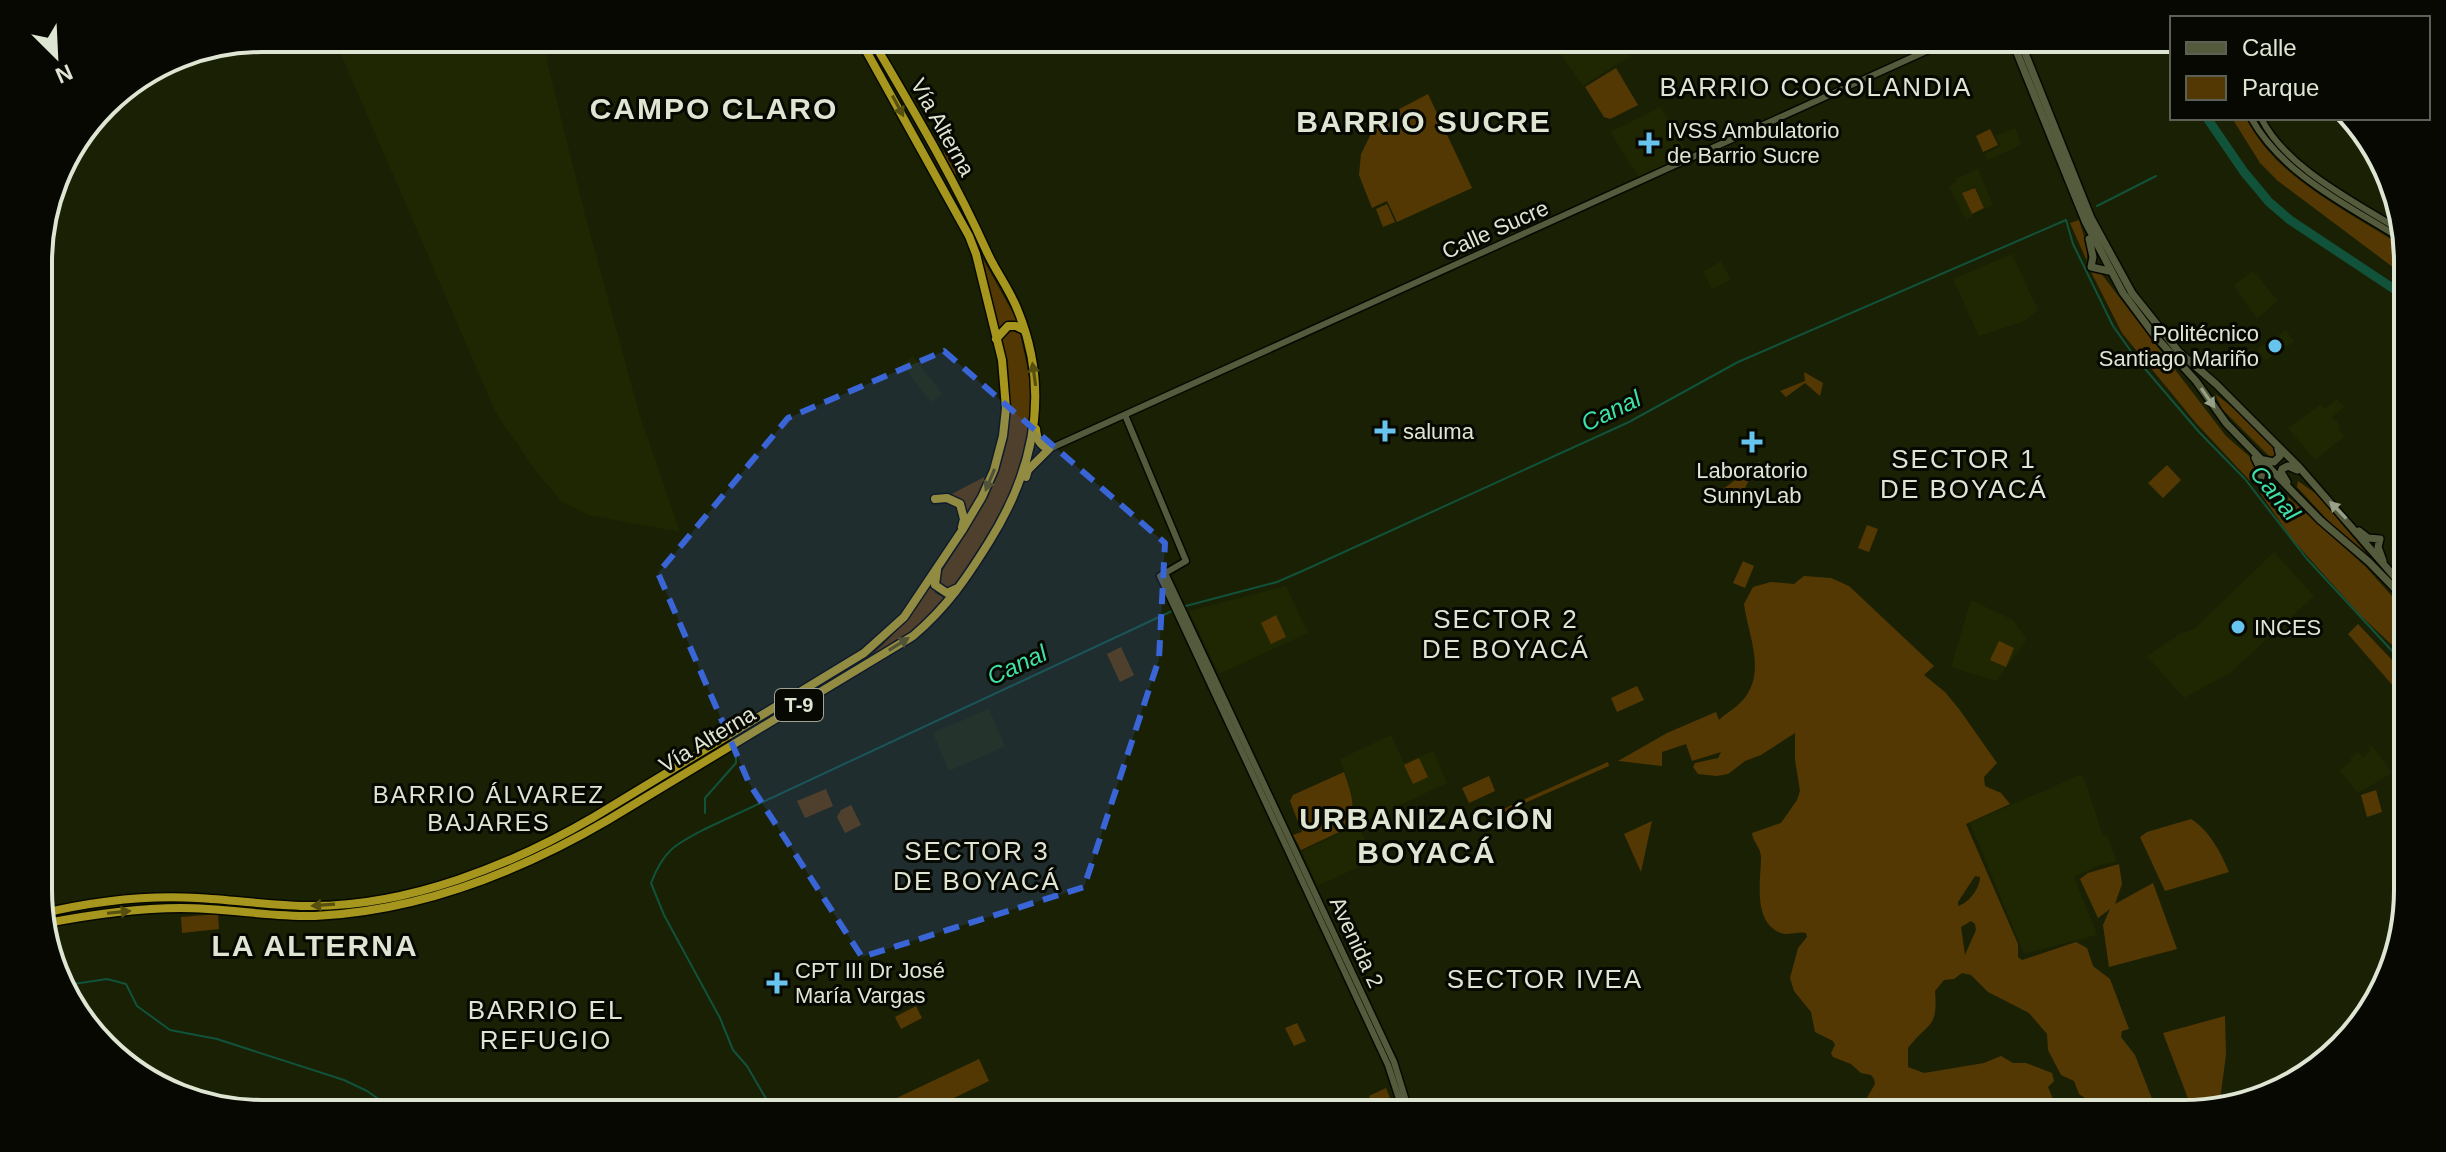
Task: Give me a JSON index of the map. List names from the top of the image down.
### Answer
{
  "streets": {
    "highway": ["Vía Alterna", "T-9"],
    "street": ["Calle Sucre", "Avenida 2"]
  },
  "districts": [
    "BARRIO COCOLANDIA",
    "CAMPO CLARO",
    "BARRIO SUCRE",
    "SECTOR 1 DE BOYACÁ",
    "SECTOR 2 DE BOYACÁ",
    "BARRIO ÁLVAREZ BAJARES",
    "URBANIZACIÓN BOYACÁ",
    "SECTOR 3 DE BOYACÁ",
    "LA ALTERNA",
    "SECTOR IVEA",
    "BARRIO EL REFUGIO"
  ],
  "water": ["Canal"],
  "places": {
    "health": [
      "IVSS Ambulatorio de Barrio Sucre",
      "saluma",
      "Laboratorio SunnyLab",
      "CPT III Dr José María Vargas"
    ],
    "other": ["Politécnico Santiago Mariño", "INCES"]
  },
  "legend": ["Calle", "Parque"],
  "north": "bottom right"
}
